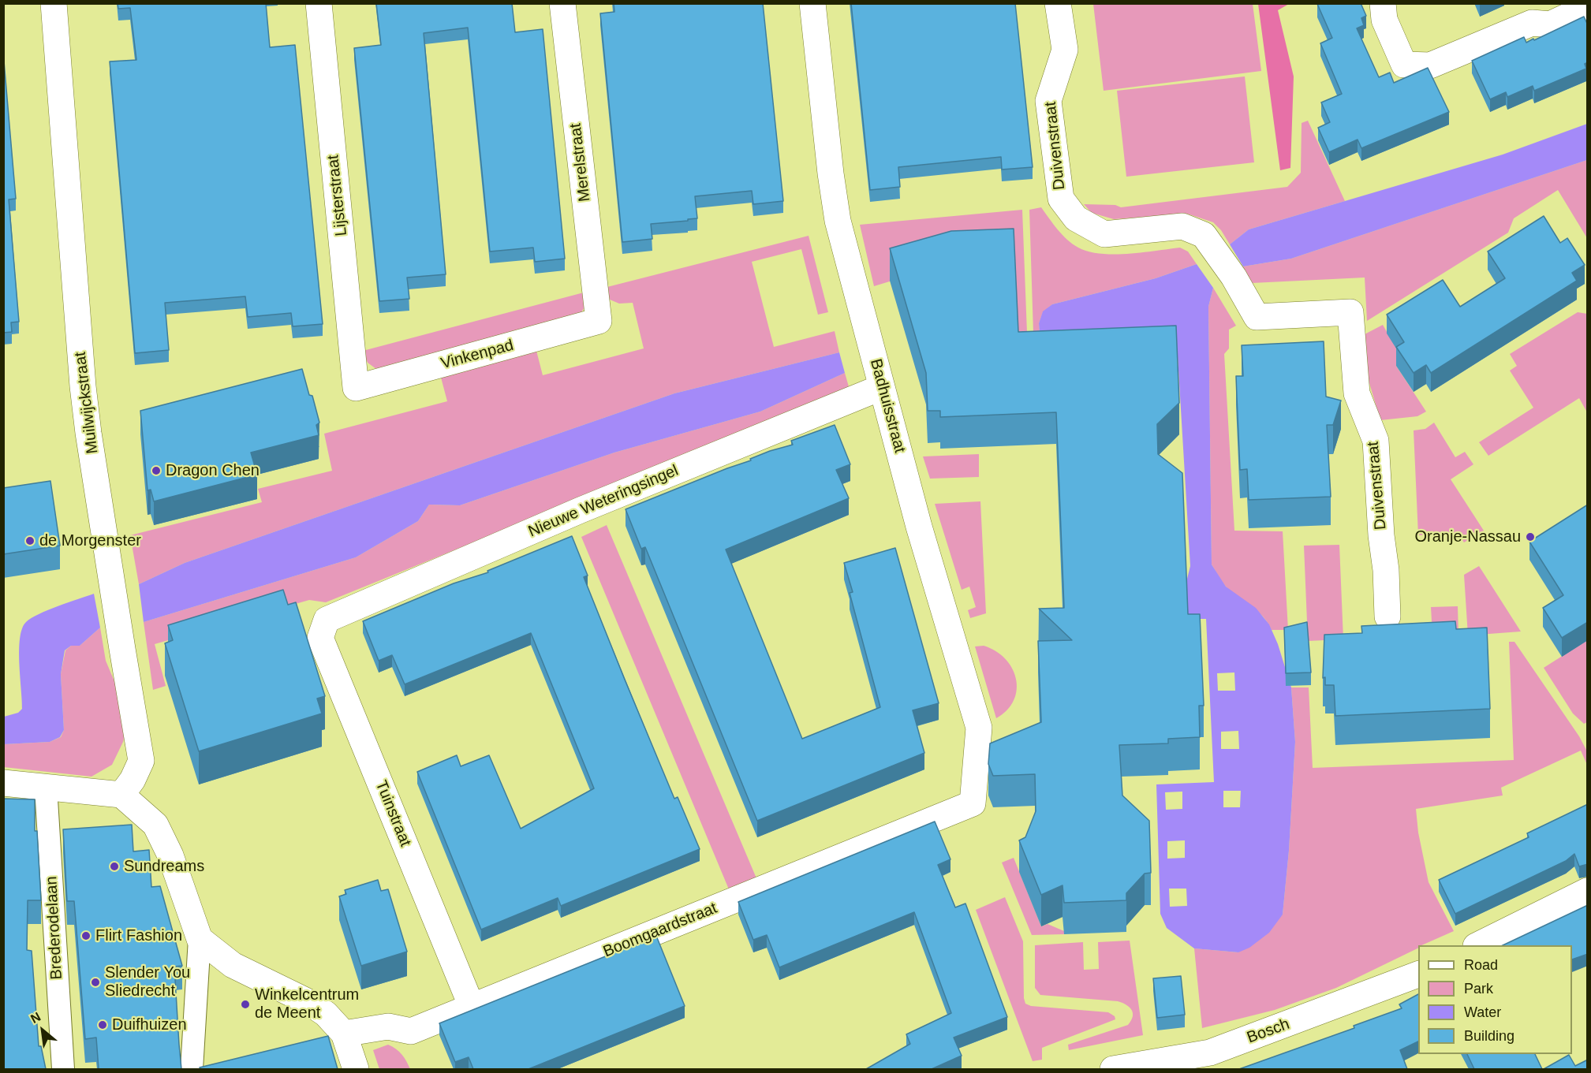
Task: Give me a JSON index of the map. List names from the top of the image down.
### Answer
{
  "streets": {
    "street": [
      "Duivenstraat",
      "Merelstraat",
      "Lijsterstraat",
      "Vinkenpad",
      "Muilwijckstraat",
      "Badhuisstraat",
      "Nieuwe Weteringsingel",
      "Tuinstraat",
      "Brederodelaan",
      "Boomgaardstraat",
      "Bosch"
    ]
  },
  "crossings": [
    ["Merelstraat", "Vinkenpad"],
    ["Lijsterstraat", "Vinkenpad"],
    ["Badhuisstraat", "Nieuwe Weteringsingel"],
    ["Badhuisstraat", "Boomgaardstraat"],
    ["Nieuwe Weteringsingel", "Tuinstraat"],
    ["Tuinstraat", "Boomgaardstraat"]
  ],
  "places": [
    "Dragon Chen",
    "Oranje-Nassau",
    "de Morgenster",
    "Sundreams",
    "Flirt Fashion",
    "Slender You Sliedrecht",
    "Winkelcentrum de Meent",
    "Duifhuizen"
  ],
  "legend": [
    "Road",
    "Park",
    "Water",
    "Building"
  ],
  "north": "top left"
}
